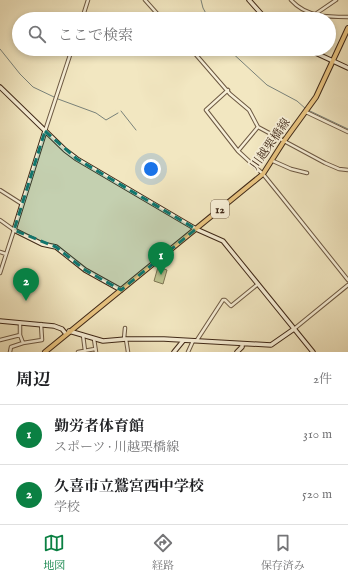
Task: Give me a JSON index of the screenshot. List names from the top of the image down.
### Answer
{
  "streets": {
    "main road": ["川越栗橋線", "12"]
  },
  "page": {
    "search": "ここで検索",
    "pins": ["1", "2"],
    "heading": ["周辺", "2件"],
    "list": [
      {
        "mark": "1",
        "name": "勤労者体育館",
        "note": "スポーツ · 川越栗橋線",
        "value": "310 m"
      },
      {
        "mark": "2",
        "name": "久喜市立鷲宮西中学校",
        "note": "学校",
        "value": "520 m"
      }
    ],
    "nav": ["地図", "経路", "保存済み"]
  }
}
